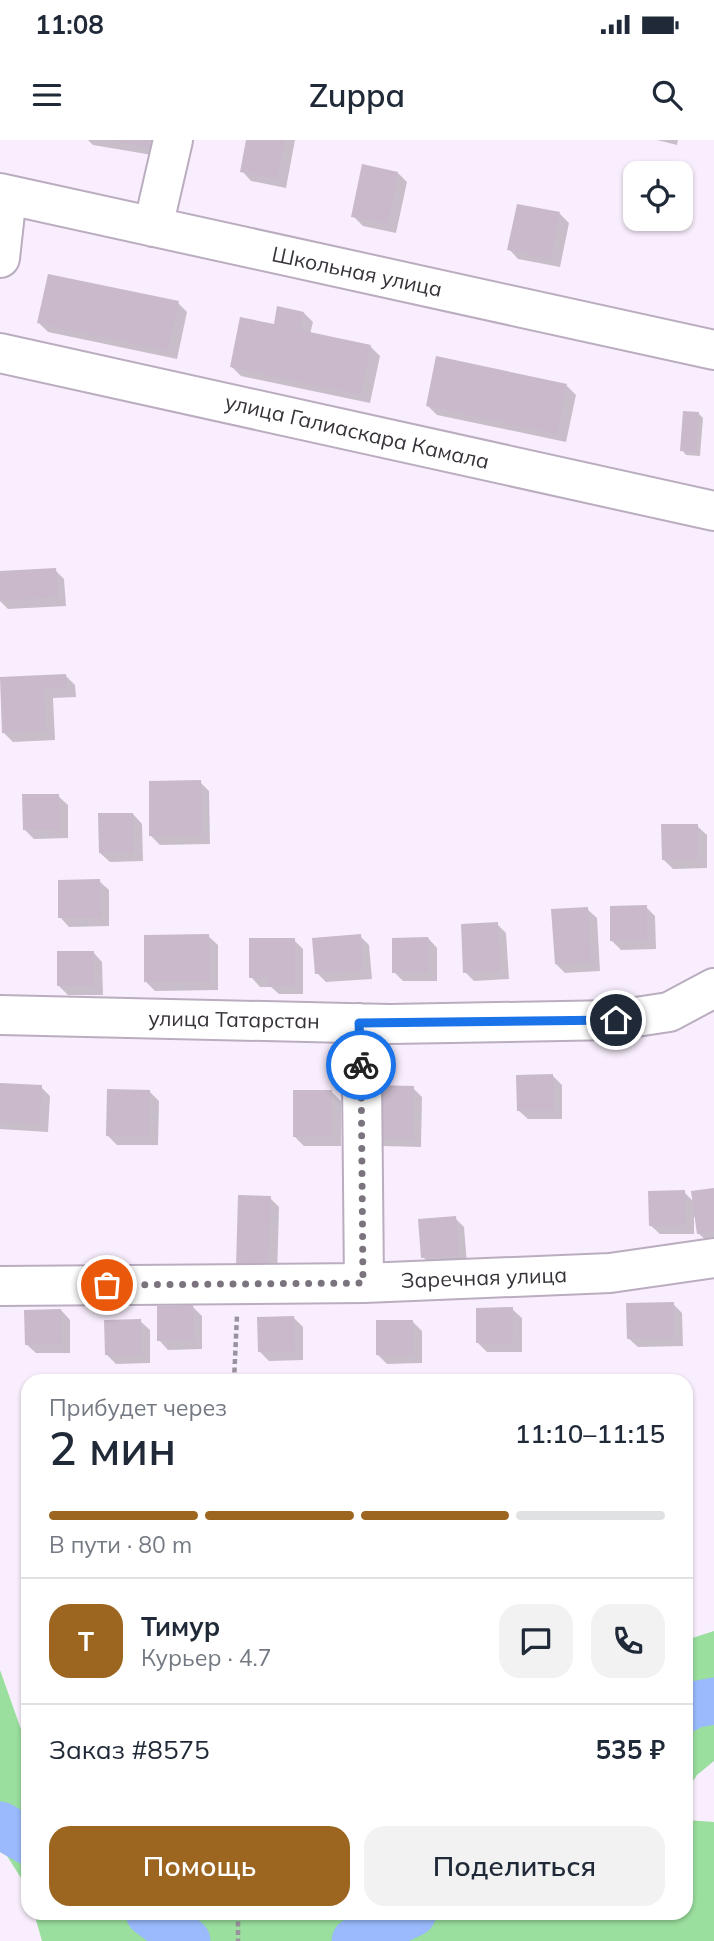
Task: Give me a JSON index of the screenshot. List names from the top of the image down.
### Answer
{
  "streets": {
    "street": [
      "Школьная улица",
      "улица Галиаскара Камала",
      "улица Татарстан",
      "Заречная улица"
    ]
  },
  "page": {
    "status": "11:08",
    "header": "Zuppa",
    "heading": ["2 мин", "Прибудет через", "11:10–11:15"],
    "panel": [
      "Тимур",
      "Курьер · 4.7",
      "Заказ #8575",
      "535 ₽"
    ],
    "bar": "В пути · 80 m",
    "round": "Т",
    "buttons": ["Помощь", "Поделиться"]
  }
}
